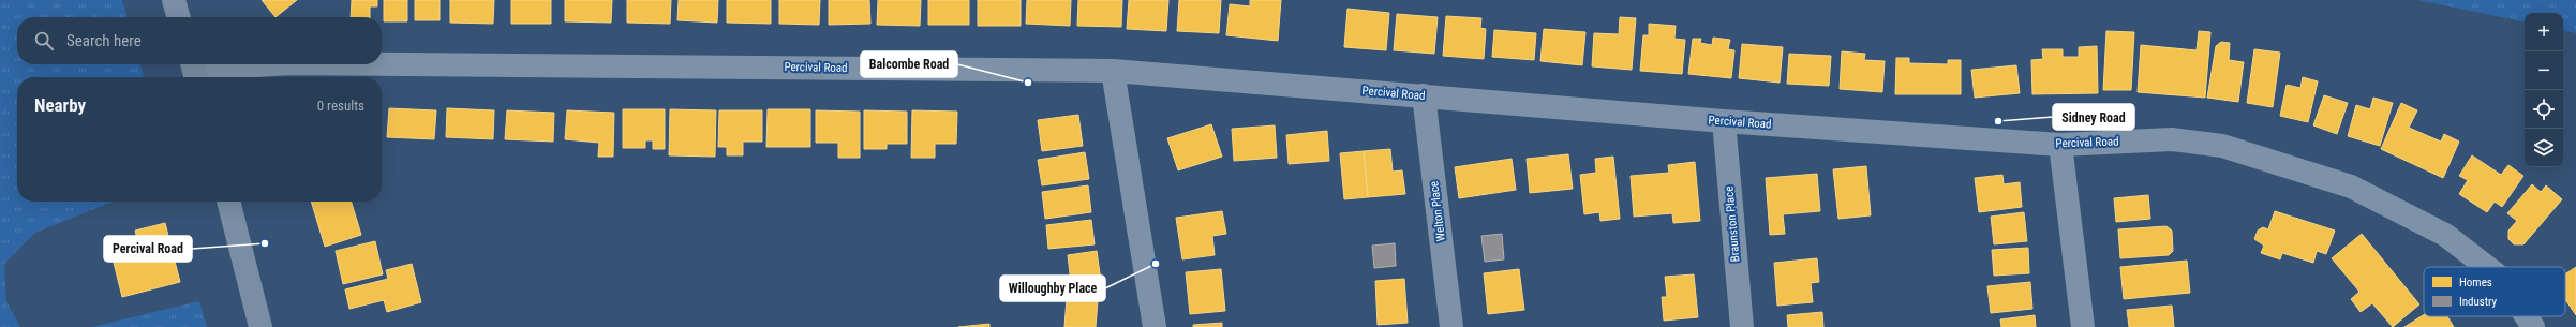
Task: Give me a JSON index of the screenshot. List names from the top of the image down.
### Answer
{
  "streets": {
    "street": ["Percival Road", "Welton Place", "Braunston Place"]
  },
  "crossings": [
    ["Percival Road", "Welton Place"],
    ["Percival Road", "Braunston Place"]
  ],
  "places": [
    "Balcombe Road",
    "Sidney Road",
    "Percival Road",
    "Willoughby Place"
  ],
  "legend": ["Homes", "Industry"],
  "page": {
    "map_buttons": ["+", "−"],
    "search": "Search here",
    "heading": ["Nearby", "0 results"]
  }
}
